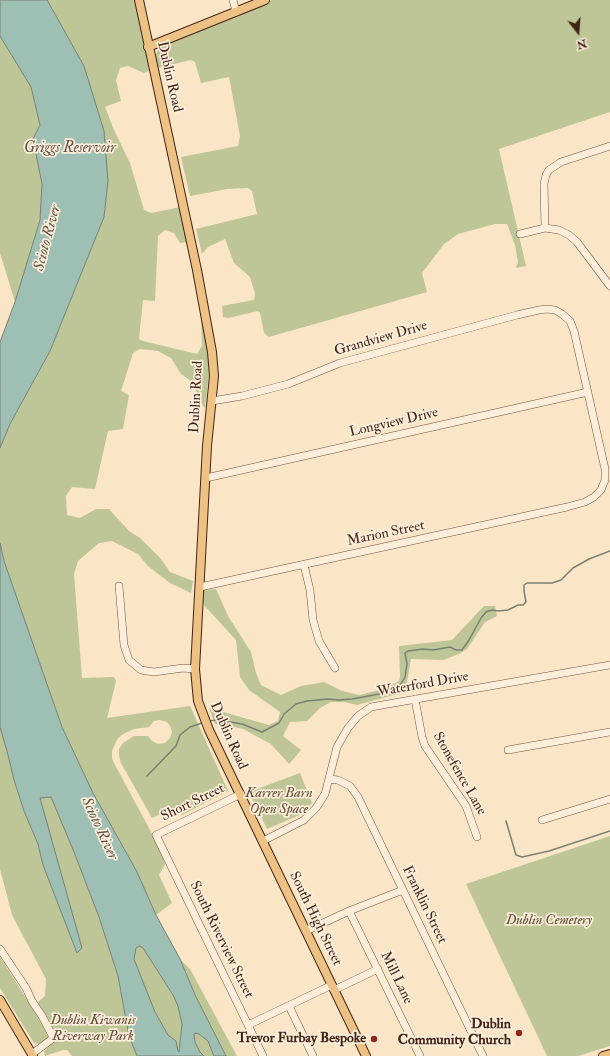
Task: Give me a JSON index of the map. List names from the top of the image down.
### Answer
{
  "streets": {
    "main road": ["Dublin Road", "South High Street"],
    "street": [
      "Grandview Drive",
      "Longview Drive",
      "Marion Street",
      "Waterford Drive",
      "Stonefence Lane",
      "Short Street",
      "Franklin Street",
      "South Riverview Street",
      "Mill Lane"
    ]
  },
  "crossings": [
    ["Dublin Road", "Grandview Drive"],
    ["Dublin Road", "Longview Drive"],
    ["Dublin Road", "Marion Street"],
    ["Dublin Road", "Short Street"],
    ["Dublin Road", "South High Street"],
    ["Grandview Drive", "Marion Street"],
    ["Longview Drive", "Marion Street"],
    ["Waterford Drive", "Stonefence Lane"],
    ["Waterford Drive", "Franklin Street"],
    ["Waterford Drive", "South High Street"],
    ["Short Street", "South High Street"],
    ["Short Street", "South Riverview Street"]
  ],
  "water": ["Griggs Reservoir", "Scioto River"],
  "parks": ["Karrer Barn Open Space", "Dublin Cemetery", "Dublin Kiwanis Riverway Park"],
  "places": ["Dublin Community Church", "Trevor Furbay Bespoke"],
  "north": "bottom"
}
